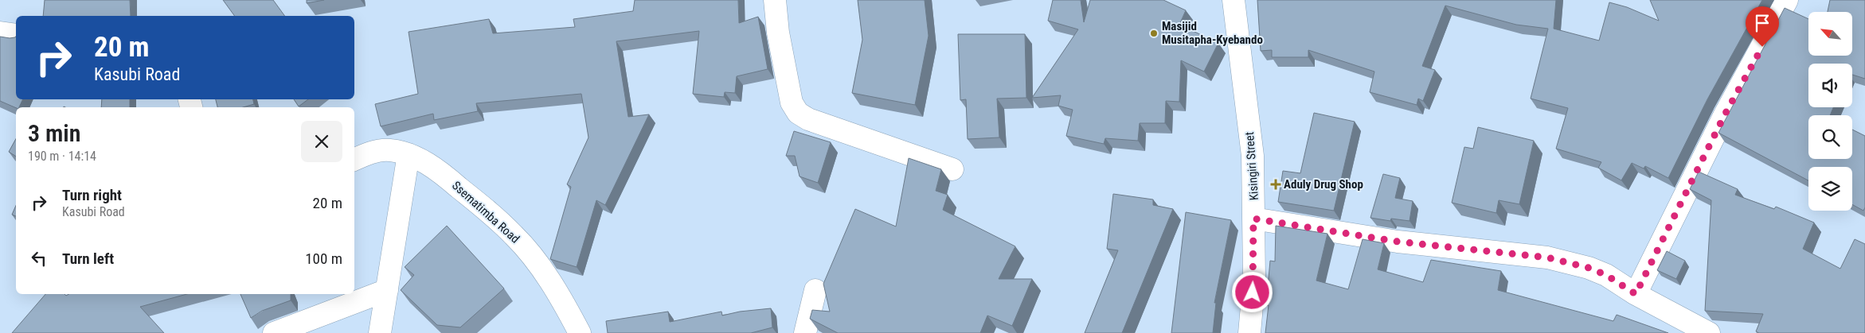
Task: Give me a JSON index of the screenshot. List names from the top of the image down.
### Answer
{
  "streets": {
    "street": ["Kisingiri Street", "Ssematimba Road"]
  },
  "places": {
    "other": ["Masijid Musitapha-Kyebando"],
    "health": ["Aduly Drug Shop"]
  },
  "north": "top left",
  "page": {
    "turn": ["20 m", "Kasubi Road"],
    "heading": ["3 min", "190 m · 14:14"],
    "list": [
      {
        "name": "Turn right",
        "note": "Kasubi Road",
        "value": "20 m"
      },
      {
        "name": "Turn left",
        "value": "100 m"
      }
    ]
  }
}
